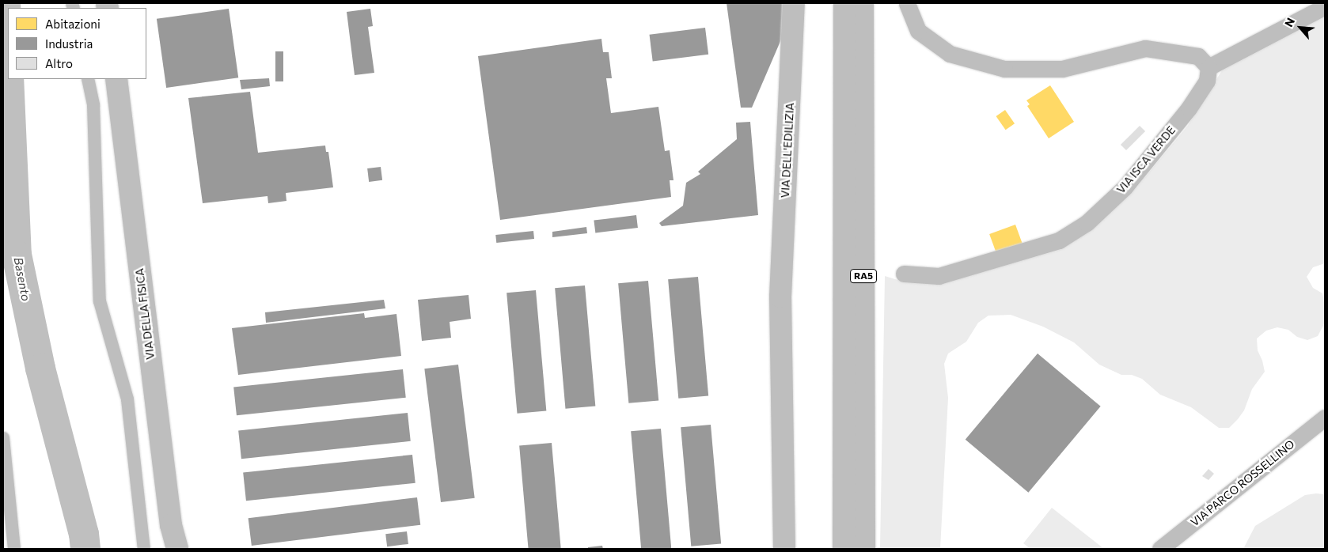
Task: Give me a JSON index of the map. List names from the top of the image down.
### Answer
{
  "streets": {
    "main road": ["VIA DELL'EDILIZIA", "RA5", "VIA DELLA FISICA"],
    "street": ["VIA ISCA VERDE", "VIA PARCO ROSSELLINO"]
  },
  "water": ["Basento"],
  "legend": ["Abitazioni", "Industria", "Altro"],
  "north": "top left"
}
